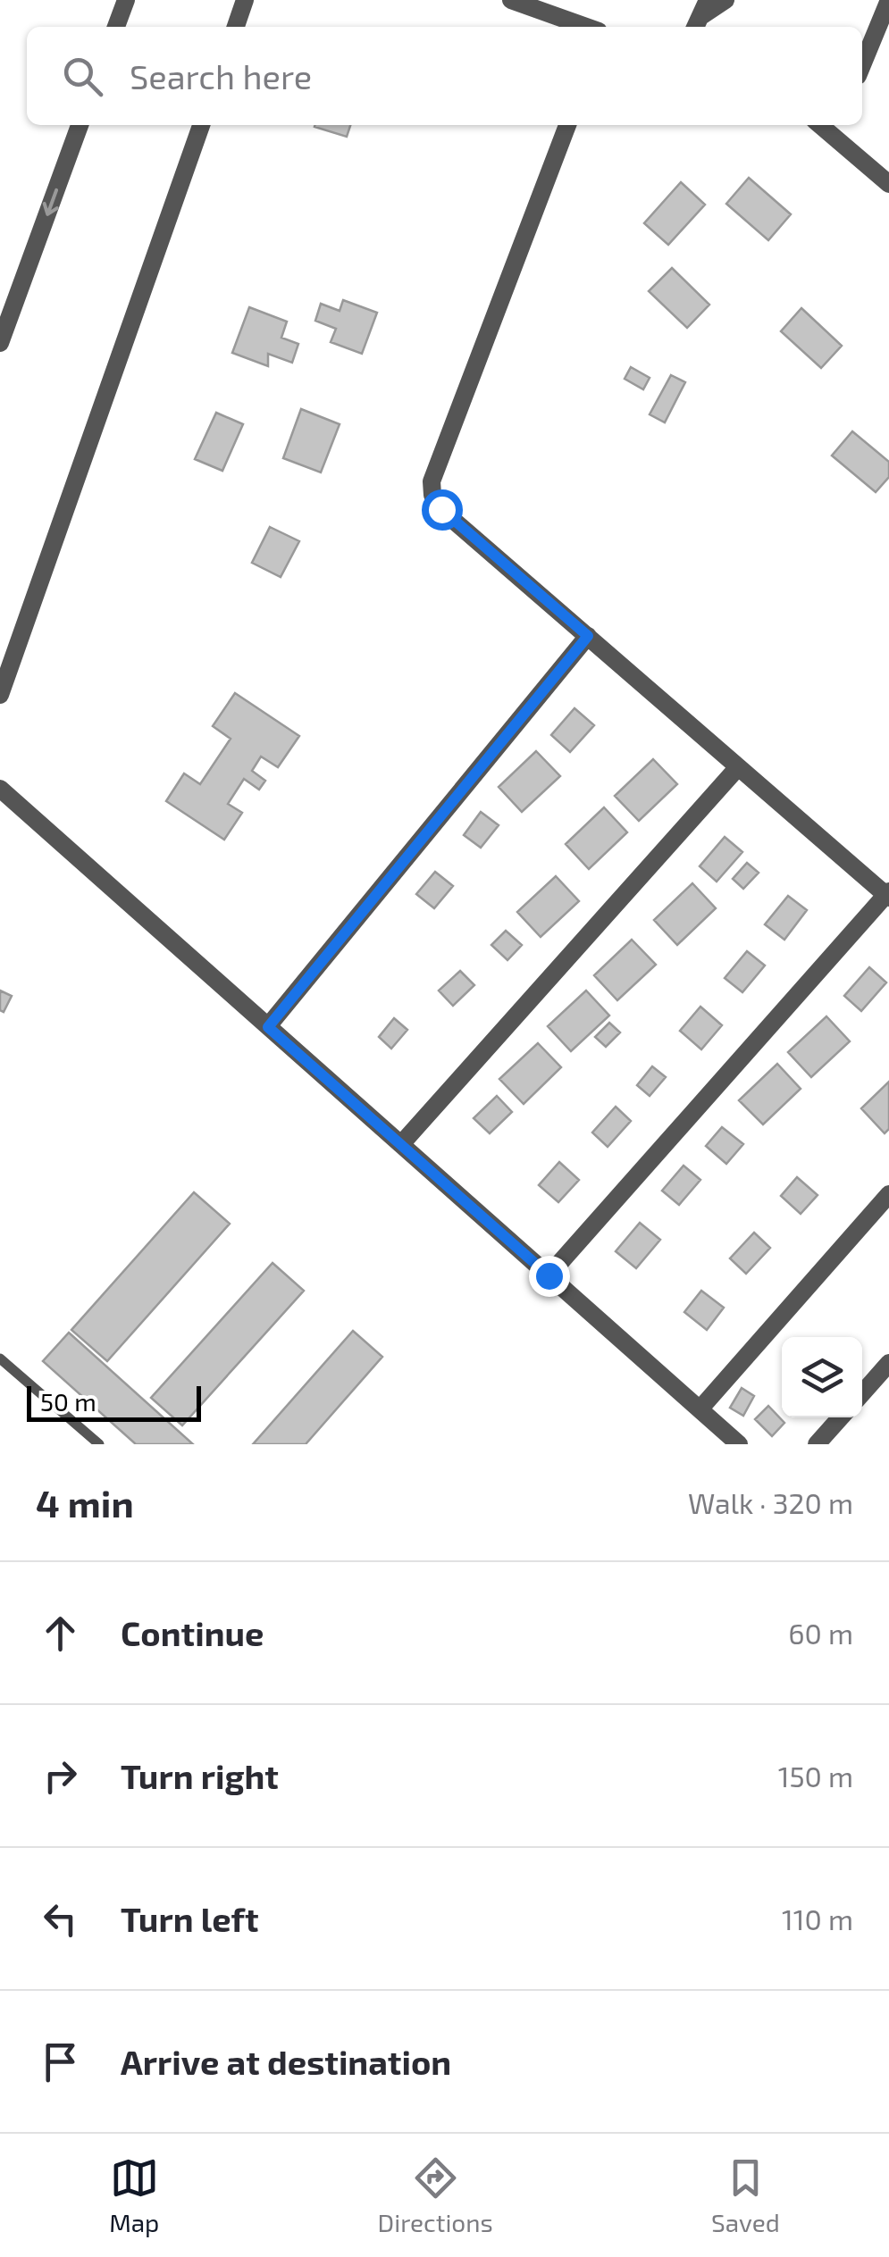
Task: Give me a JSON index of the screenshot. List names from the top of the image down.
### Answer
{
  "scale_bar": "50 m",
  "page": {
    "search": "Search here",
    "scale": "50 m",
    "heading": ["4 min", "Walk · 320 m"],
    "list": [
      ["Continue", "60 m"],
      ["Turn right", "150 m"],
      ["Turn left", "110 m"],
      "Arrive at destination"
    ],
    "nav": ["Map", "Directions", "Saved"]
  }
}
